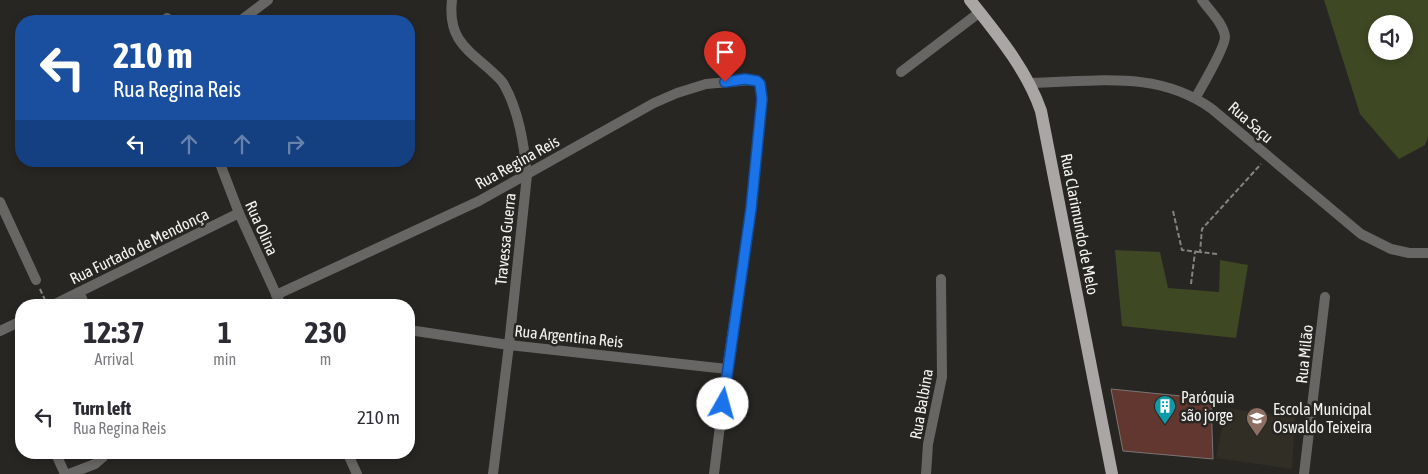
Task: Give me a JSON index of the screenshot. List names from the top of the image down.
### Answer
{
  "streets": {
    "main road": ["Rua Clarimundo de Melo"],
    "street": [
      "Rua Saçu",
      "Rua Regina Reis",
      "Rua Olina",
      "Travessa Guerra",
      "Rua Furtado de Mendonça",
      "Rua Argentina Reis",
      "Rua Milão",
      "Rua Balbina"
    ]
  },
  "crossings": [
    ["Rua Saçu", "Rua Clarimundo de Melo"],
    ["Rua Regina Reis", "Rua Olina"],
    ["Rua Regina Reis", "Travessa Guerra"],
    ["Rua Regina Reis", "Rua Argentina Reis"],
    ["Rua Olina", "Rua Furtado de Mendonça"],
    ["Travessa Guerra", "Rua Argentina Reis"]
  ],
  "places": {
    "building": ["Paróquia são jorge"],
    "school or university": ["Escola Municipal Oswaldo Teixeira"]
  },
  "page": {
    "turn": ["210 m", "Rua Regina Reis"],
    "eta": [
      "12:37",
      "Arrival",
      "1",
      "min",
      "230",
      "m"
    ],
    "list": [
      {
        "name": "Turn left",
        "note": "Rua Regina Reis",
        "value": "210 m"
      }
    ]
  }
}
